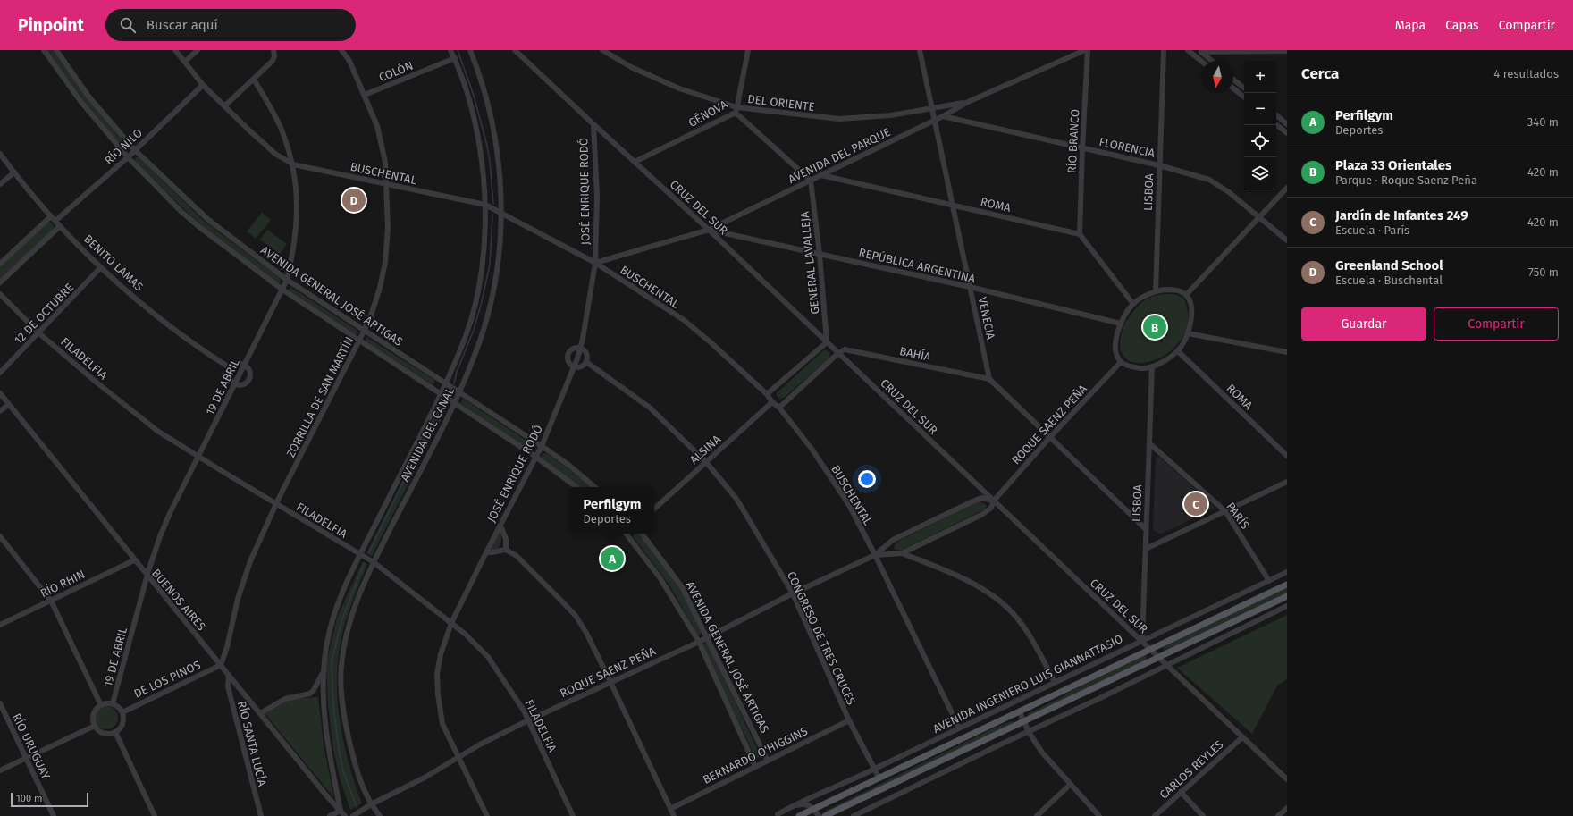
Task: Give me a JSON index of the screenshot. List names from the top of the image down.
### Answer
{
  "streets": {
    "main road": ["AVENIDA INGENIERO LUIS GIANNATTASIO"],
    "street": [
      "COLÓN",
      "DEL ORIENTE",
      "GÉNOVA",
      "RÍO BRANCO",
      "RÍO NILO",
      "FLORENCIA",
      "AVENIDA DEL PARQUE",
      "BUSCHENTAL",
      "JOSÉ ENRIQUE RODÓ",
      "LISBOA",
      "ROMA",
      "CRUZ DEL SUR",
      "BENITO LAMAS",
      "GENERAL LAVALLEJA",
      "REPÚBLICA ARGENTINA",
      "AVENIDA GENERAL JOSÉ ARTIGAS",
      "12 DE OCTUBRE",
      "VENECIA",
      "BAHÍA",
      "FILADELFIA",
      "19 DE ABRIL",
      "ZORRILLA DE SAN MARTÍN",
      "ROQUE SAENZ PEÑA",
      "AVENIDA DEL CANAL",
      "ALSINA",
      "PARÍS",
      "RÍO RHIN",
      "BUENOS AIRES",
      "CONGRESO DE TRES CRUCES",
      "DE LOS PINOS",
      "RÍO SANTA LUCÍA",
      "RÍO URUGUAY",
      "BERNARDO O'HIGGINS",
      "CARLOS REYLES"
    ]
  },
  "crossings": [
    ["COLÓN", "ZORRILLA DE SAN MARTÍN"],
    ["COLÓN", "AVENIDA DEL CANAL"],
    ["DEL ORIENTE", "GÉNOVA"],
    ["DEL ORIENTE", "AVENIDA DEL PARQUE"],
    ["DEL ORIENTE", "VENECIA"],
    ["GÉNOVA", "CRUZ DEL SUR"],
    ["RÍO BRANCO", "FLORENCIA"],
    ["RÍO BRANCO", "AVENIDA DEL PARQUE"],
    ["RÍO BRANCO", "ROMA"],
    ["RÍO NILO", "BUSCHENTAL"],
    ["RÍO NILO", "BENITO LAMAS"],
    ["RÍO NILO", "AVENIDA GENERAL JOSÉ ARTIGAS"],
    ["FLORENCIA", "AVENIDA DEL PARQUE"],
    ["FLORENCIA", "LISBOA"],
    ["AVENIDA DEL PARQUE", "BUSCHENTAL"],
    ["AVENIDA DEL PARQUE", "JOSÉ ENRIQUE RODÓ"],
    ["AVENIDA DEL PARQUE", "ROMA"],
    ["AVENIDA DEL PARQUE", "CRUZ DEL SUR"],
    ["AVENIDA DEL PARQUE", "GENERAL LAVALLEJA"],
    ["AVENIDA DEL PARQUE", "REPÚBLICA ARGENTINA"],
    ["AVENIDA DEL PARQUE", "VENECIA"],
    ["BUSCHENTAL", "JOSÉ ENRIQUE RODÓ"],
    ["BUSCHENTAL", "19 DE ABRIL"],
    ["BUSCHENTAL", "ZORRILLA DE SAN MARTÍN"],
    ["BUSCHENTAL", "ROQUE SAENZ PEÑA"],
    ["BUSCHENTAL", "AVENIDA DEL CANAL"],
    ["BUSCHENTAL", "ALSINA"],
    ["BUSCHENTAL", "AVENIDA INGENIERO LUIS GIANNATTASIO"],
    ["JOSÉ ENRIQUE RODÓ", "CRUZ DEL SUR"],
    ["JOSÉ ENRIQUE RODÓ", "AVENIDA GENERAL JOSÉ ARTIGAS"],
    ["JOSÉ ENRIQUE RODÓ", "FILADELFIA"],
    ["JOSÉ ENRIQUE RODÓ", "ROQUE SAENZ PEÑA"],
    ["LISBOA", "ROMA"],
    ["LISBOA", "CRUZ DEL SUR"],
    ["LISBOA", "REPÚBLICA ARGENTINA"],
    ["LISBOA", "ROQUE SAENZ PEÑA"],
    ["LISBOA", "PARÍS"],
    ["LISBOA", "AVENIDA INGENIERO LUIS GIANNATTASIO"],
    ["ROMA", "REPÚBLICA ARGENTINA"],
    ["ROMA", "VENECIA"],
    ["ROMA", "ROQUE SAENZ PEÑA"],
    ["CRUZ DEL SUR", "GENERAL LAVALLEJA"],
    ["CRUZ DEL SUR", "REPÚBLICA ARGENTINA"],
    ["CRUZ DEL SUR", "BAHÍA"],
    ["CRUZ DEL SUR", "ROQUE SAENZ PEÑA"],
    ["CRUZ DEL SUR", "AVENIDA INGENIERO LUIS GIANNATTASIO"],
    ["CRUZ DEL SUR", "CARLOS REYLES"],
    ["BENITO LAMAS", "12 DE OCTUBRE"],
    ["GENERAL LAVALLEJA", "REPÚBLICA ARGENTINA"],
    ["REPÚBLICA ARGENTINA", "VENECIA"],
    ["REPÚBLICA ARGENTINA", "ROQUE SAENZ PEÑA"],
    ["AVENIDA GENERAL JOSÉ ARTIGAS", "19 DE ABRIL"],
    ["AVENIDA GENERAL JOSÉ ARTIGAS", "ZORRILLA DE SAN MARTÍN"],
    ["AVENIDA GENERAL JOSÉ ARTIGAS", "ROQUE SAENZ PEÑA"],
    ["AVENIDA GENERAL JOSÉ ARTIGAS", "AVENIDA DEL CANAL"],
    ["AVENIDA GENERAL JOSÉ ARTIGAS", "BERNARDO O'HIGGINS"],
    ["12 DE OCTUBRE", "FILADELFIA"],
    ["VENECIA", "BAHÍA"],
    ["FILADELFIA", "19 DE ABRIL"],
    ["FILADELFIA", "ZORRILLA DE SAN MARTÍN"],
    ["FILADELFIA", "ROQUE SAENZ PEÑA"],
    ["FILADELFIA", "AVENIDA DEL CANAL"],
    ["19 DE ABRIL", "BUENOS AIRES"],
    ["19 DE ABRIL", "DE LOS PINOS"],
    ["ZORRILLA DE SAN MARTÍN", "BUENOS AIRES"],
    ["ZORRILLA DE SAN MARTÍN", "DE LOS PINOS"],
    ["ROQUE SAENZ PEÑA", "AVENIDA DEL CANAL"],
    ["ROQUE SAENZ PEÑA", "CONGRESO DE TRES CRUCES"],
    ["AVENIDA DEL CANAL", "BUENOS AIRES"],
    ["ALSINA", "CONGRESO DE TRES CRUCES"],
    ["PARÍS", "AVENIDA INGENIERO LUIS GIANNATTASIO"],
    ["RÍO RHIN", "BUENOS AIRES"],
    ["BUENOS AIRES", "DE LOS PINOS"],
    ["BUENOS AIRES", "RÍO SANTA LUCÍA"],
    ["CONGRESO DE TRES CRUCES", "AVENIDA INGENIERO LUIS GIANNATTASIO"],
    ["CONGRESO DE TRES CRUCES", "BERNARDO O'HIGGINS"]
  ],
  "scale_bar": "100 m",
  "north": "bottom",
  "page": {
    "header": "Pinpoint",
    "search": "Buscar aquí",
    "nav": ["Mapa", "Capas", "Compartir"],
    "heading": ["Cerca", "4 resultados"],
    "map_buttons": ["+", "−"],
    "list": [
      {
        "mark": "A",
        "name": "Perfilgym",
        "note": "Deportes",
        "value": "340 m"
      },
      {
        "mark": "B",
        "name": "Plaza 33 Orientales",
        "note": "Parque · Roque Saenz Peña",
        "value": "420 m"
      },
      {
        "mark": "C",
        "name": "Jardín de Infantes 249",
        "note": "Escuela · París",
        "value": "420 m"
      },
      {
        "mark": "D",
        "name": "Greenland School",
        "note": "Escuela · Buschental",
        "value": "750 m"
      }
    ],
    "pins": [
      "D",
      "B",
      "C",
      "A"
    ],
    "buttons": ["Guardar", "Compartir"],
    "popup": ["Perfilgym", "Deportes"],
    "scale": "100 m"
  }
}
